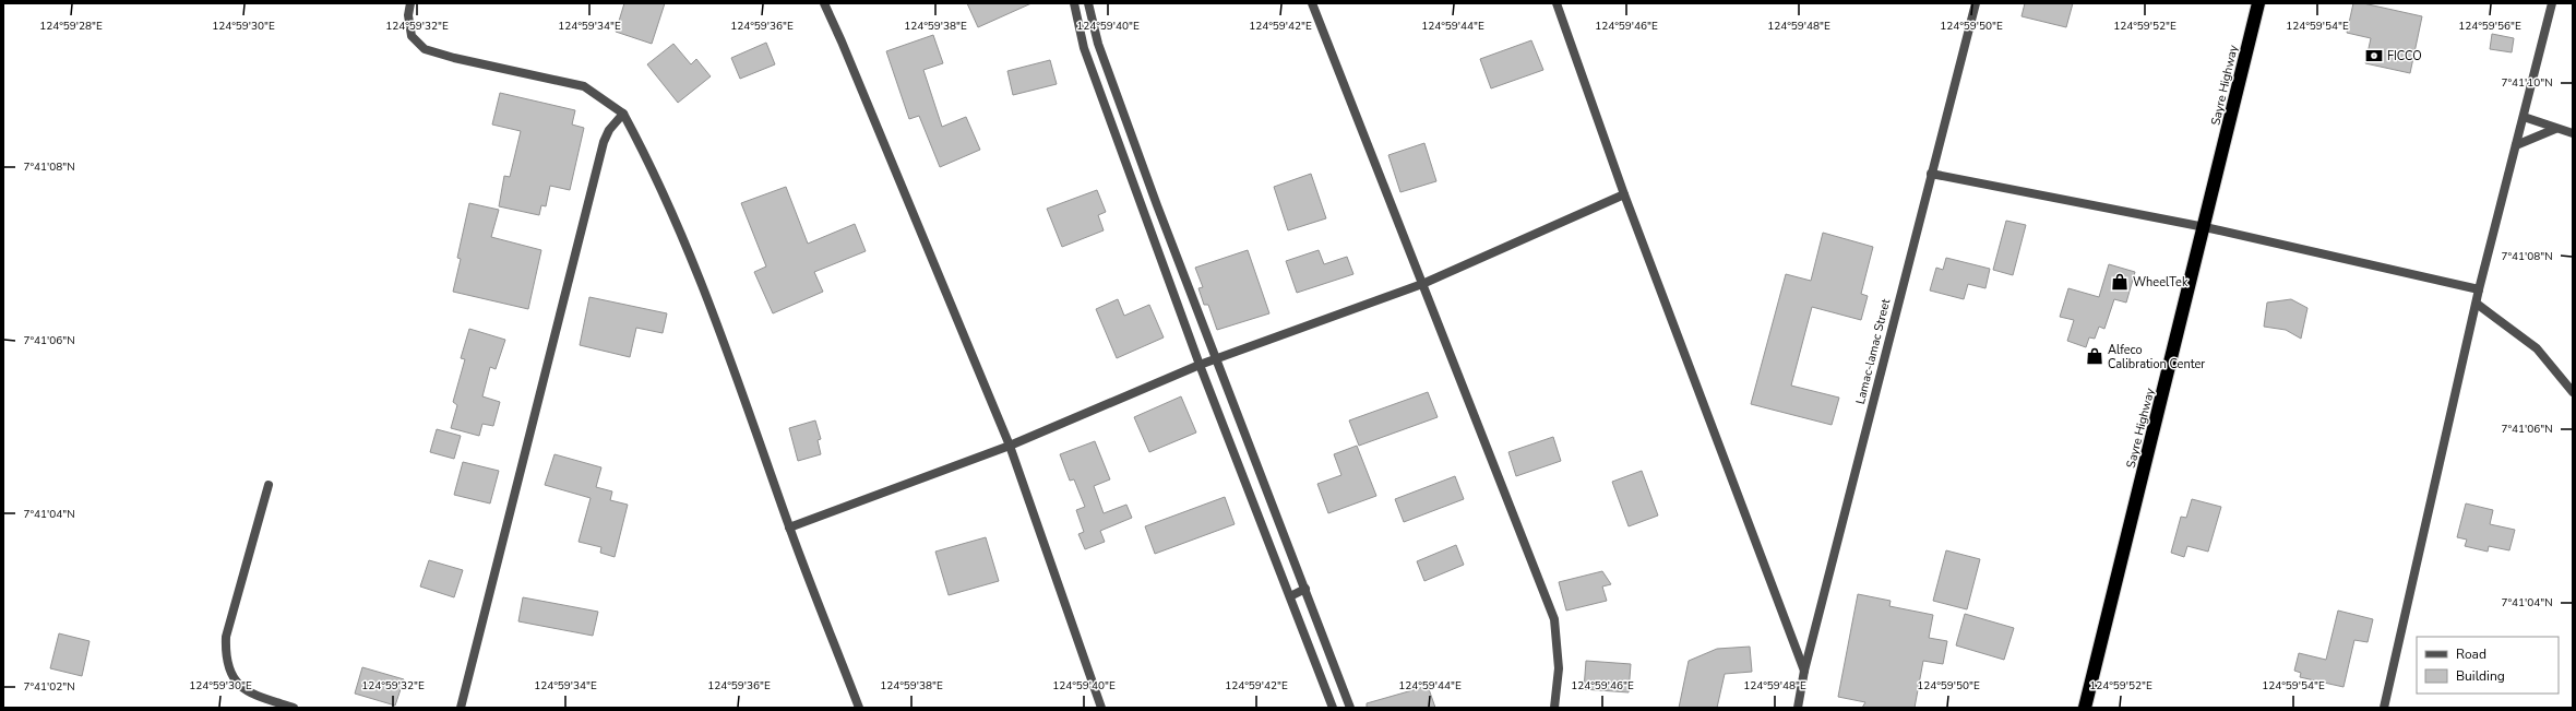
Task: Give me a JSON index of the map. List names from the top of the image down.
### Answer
{
  "streets": {
    "highway": ["Sayre Highway"],
    "street": ["Lamac-lamac Street"]
  },
  "places": {
    "bank": ["FICCO"],
    "shop": ["WheelTek", "Alfeco Calibration Center"]
  },
  "legend": ["Road", "Building"],
  "coordinates": [
    "124°59'28\"E",
    "124°59'30\"E",
    "124°59'32\"E",
    "124°59'34\"E",
    "124°59'36\"E",
    "124°59'38\"E",
    "124°59'40\"E",
    "124°59'42\"E",
    "124°59'44\"E",
    "124°59'46\"E",
    "124°59'48\"E",
    "124°59'50\"E",
    "124°59'52\"E",
    "124°59'54\"E",
    "124°59'56\"E",
    "7°41'10\"N",
    "7°41'08\"N",
    "7°41'06\"N",
    "7°41'04\"N",
    "7°41'02\"N"
  ]
}
